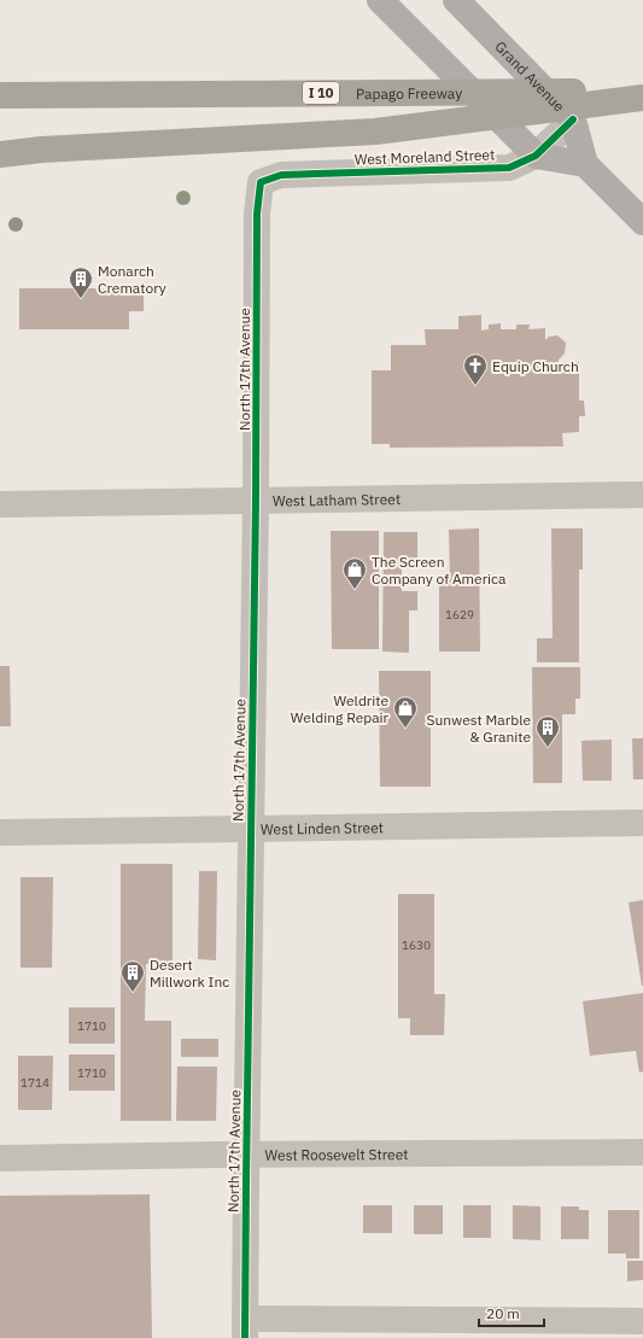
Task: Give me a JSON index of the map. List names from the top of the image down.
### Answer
{
  "streets": {
    "highway": ["I 10", "Papago Freeway"],
    "main road": ["Grand Avenue"],
    "street": [
      "West Moreland Street",
      "North 17th Avenue",
      "West Latham Street",
      "West Linden Street",
      "West Roosevelt Street"
    ]
  },
  "crossings": [
    ["Grand Avenue", "West Moreland Street"],
    ["West Moreland Street", "North 17th Avenue"],
    ["North 17th Avenue", "West Latham Street"],
    ["North 17th Avenue", "West Linden Street"],
    ["North 17th Avenue", "West Roosevelt Street"]
  ],
  "places": {
    "building": ["Monarch Crematory", "Sunwest Marble & Granite", "Desert Millwork Inc"],
    "church": ["Equip Church"],
    "shop": ["The Screen Company of America", "Weldrite Welding Repair"]
  },
  "house_numbers": [
    "1629",
    "1630",
    "1710",
    "1710",
    "1714"
  ],
  "scale_bar": "20 m"
}
